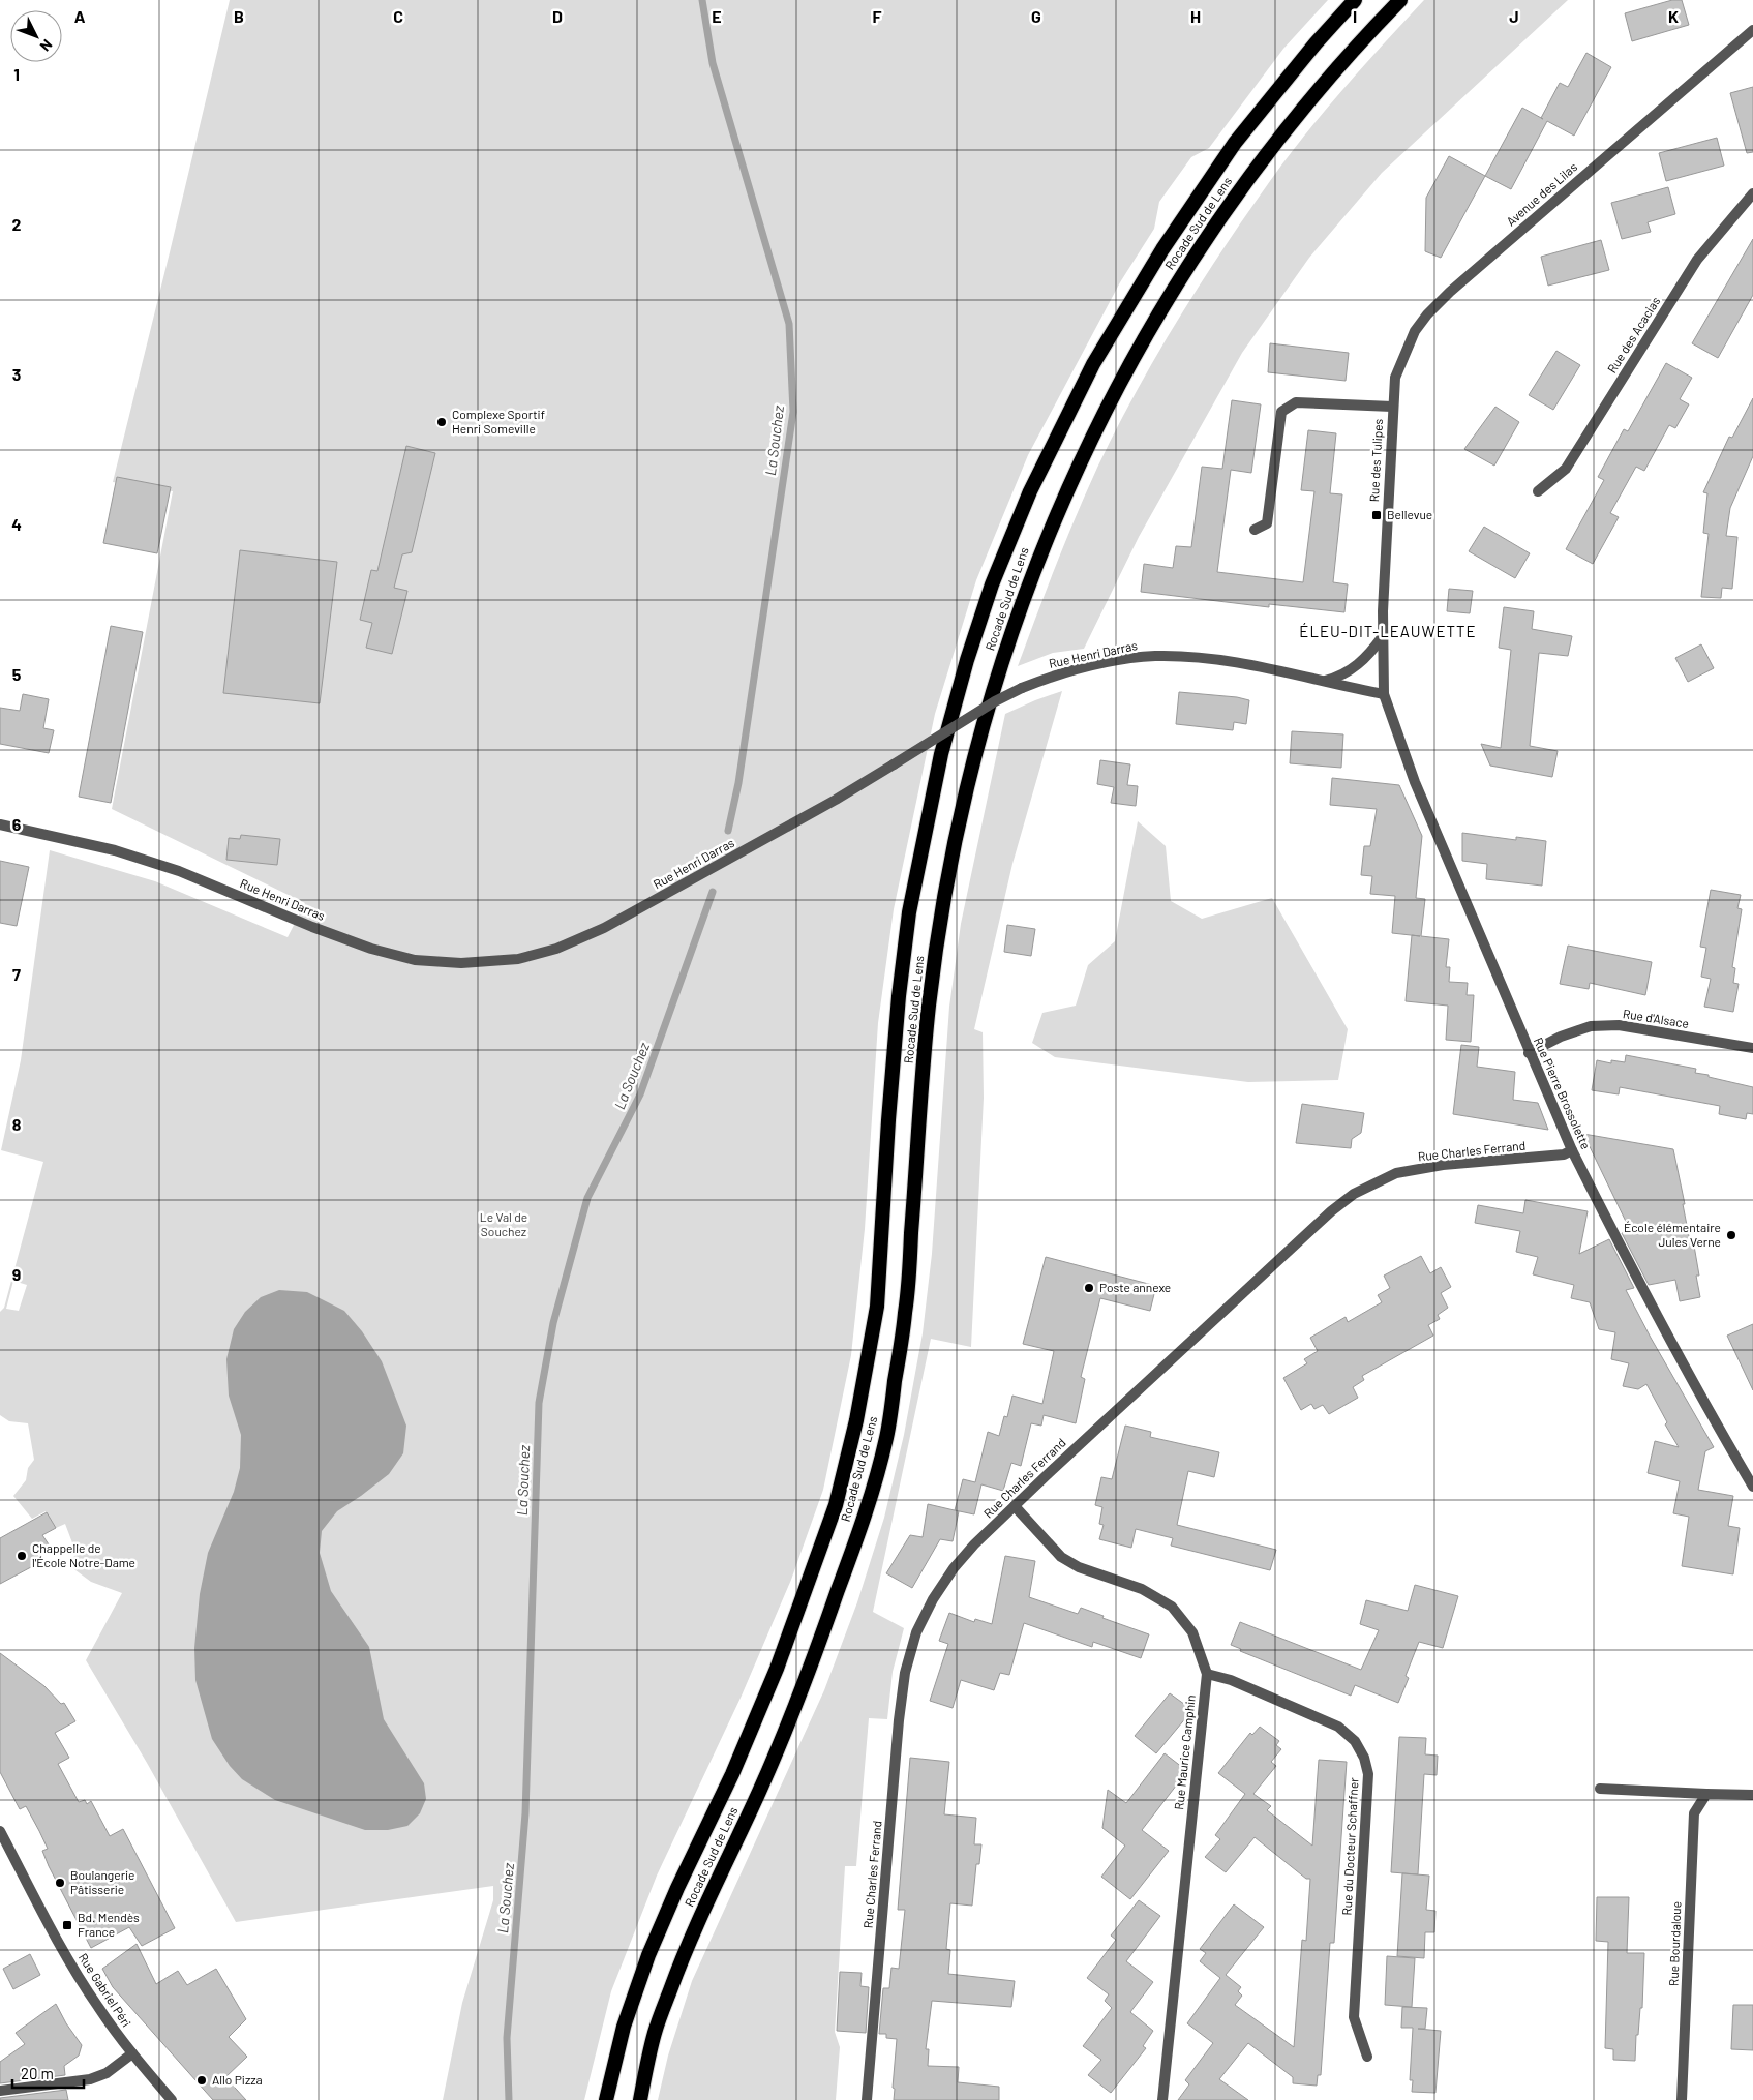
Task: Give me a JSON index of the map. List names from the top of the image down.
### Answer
{
  "streets": {
    "highway": ["Rocade Sud de Lens"],
    "street": [
      "Avenue des Lilas",
      "Rue des Acacias",
      "Rue des Tulipes",
      "Rue Henri Darras",
      "Rue d'Alsace",
      "Rue Pierre Brossolette",
      "Rue Charles Ferrand",
      "Rue Maurice Camphin",
      "Rue du Docteur Schaffner",
      "Rue Bourdaloue",
      "Rue Gabriel Péri"
    ]
  },
  "crossings": [
    ["Avenue des Lilas", "Rue des Tulipes"],
    ["Rue des Tulipes", "Rue Henri Darras"],
    ["Rue des Tulipes", "Rue Pierre Brossolette"],
    ["Rue Henri Darras", "Rue Pierre Brossolette"],
    ["Rue d'Alsace", "Rue Pierre Brossolette"],
    ["Rue Pierre Brossolette", "Rue Charles Ferrand"],
    ["Rue Charles Ferrand", "Rue Maurice Camphin"],
    ["Rue Maurice Camphin", "Rue du Docteur Schaffner"]
  ],
  "districts": ["ÉLEU-DIT-LEAUWETTE"],
  "water": ["La Souchez"],
  "parks": ["Le Val de Souchez"],
  "places": {
    "other": [
      "Complexe Sportif Henri Someville",
      "École élémentaire Jules Verne",
      "Poste annexe",
      "Chappelle de l'École Notre-Dame",
      "Boulangerie Pâtisserie",
      "Allo Pizza"
    ],
    "transit": ["Bellevue", "Bd. Mendès France"]
  },
  "scale_bar": "20 m",
  "north": "bottom right",
  "grid": {
    "columns": [
      "A",
      "B",
      "C",
      "D",
      "E",
      "F",
      "G",
      "H",
      "I",
      "J",
      "K"
    ],
    "rows": [
      "1",
      "2",
      "3",
      "4",
      "5",
      "6",
      "7",
      "8",
      "9"
    ]
  }
}
